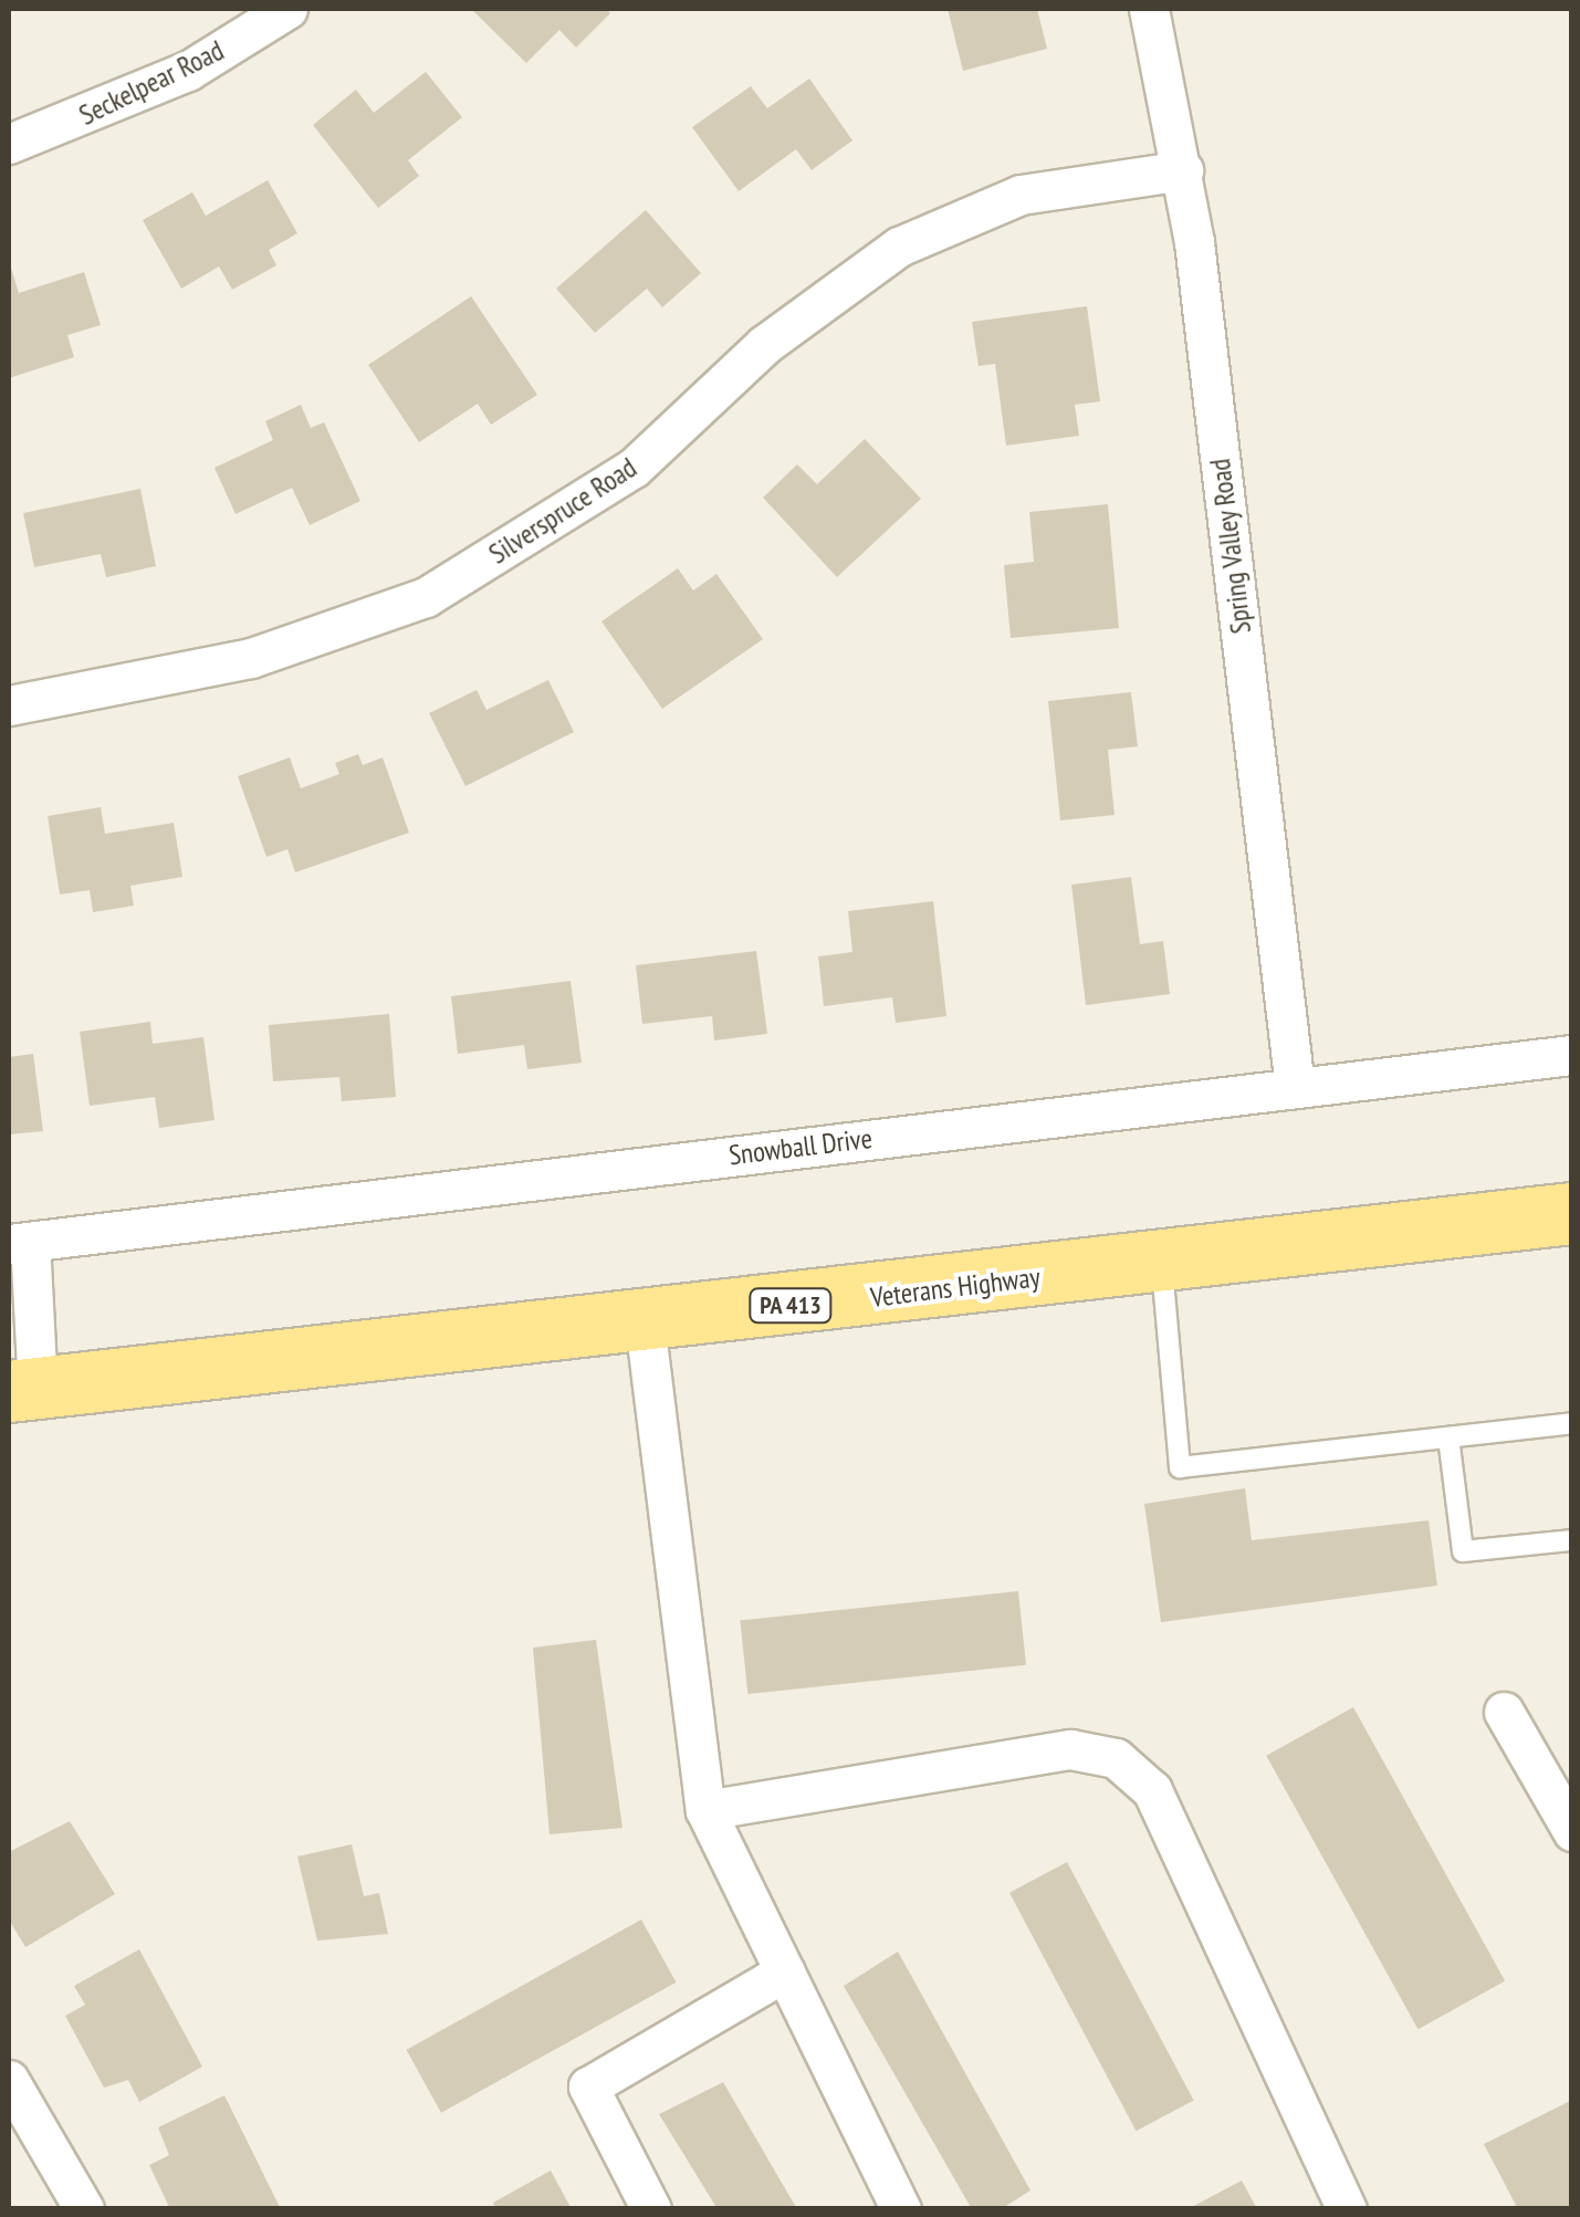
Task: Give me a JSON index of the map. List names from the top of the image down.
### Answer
{
  "streets": {
    "main road": ["Veterans Highway", "PA 413"],
    "street": [
      "Seckelpear Road",
      "Silverspruce Road",
      "Spring Valley Road",
      "Snowball Drive"
    ]
  },
  "crossings": [
    ["Silverspruce Road", "Spring Valley Road"],
    ["Spring Valley Road", "Snowball Drive"],
    ["Snowball Drive", "Veterans Highway"]
  ]
}
